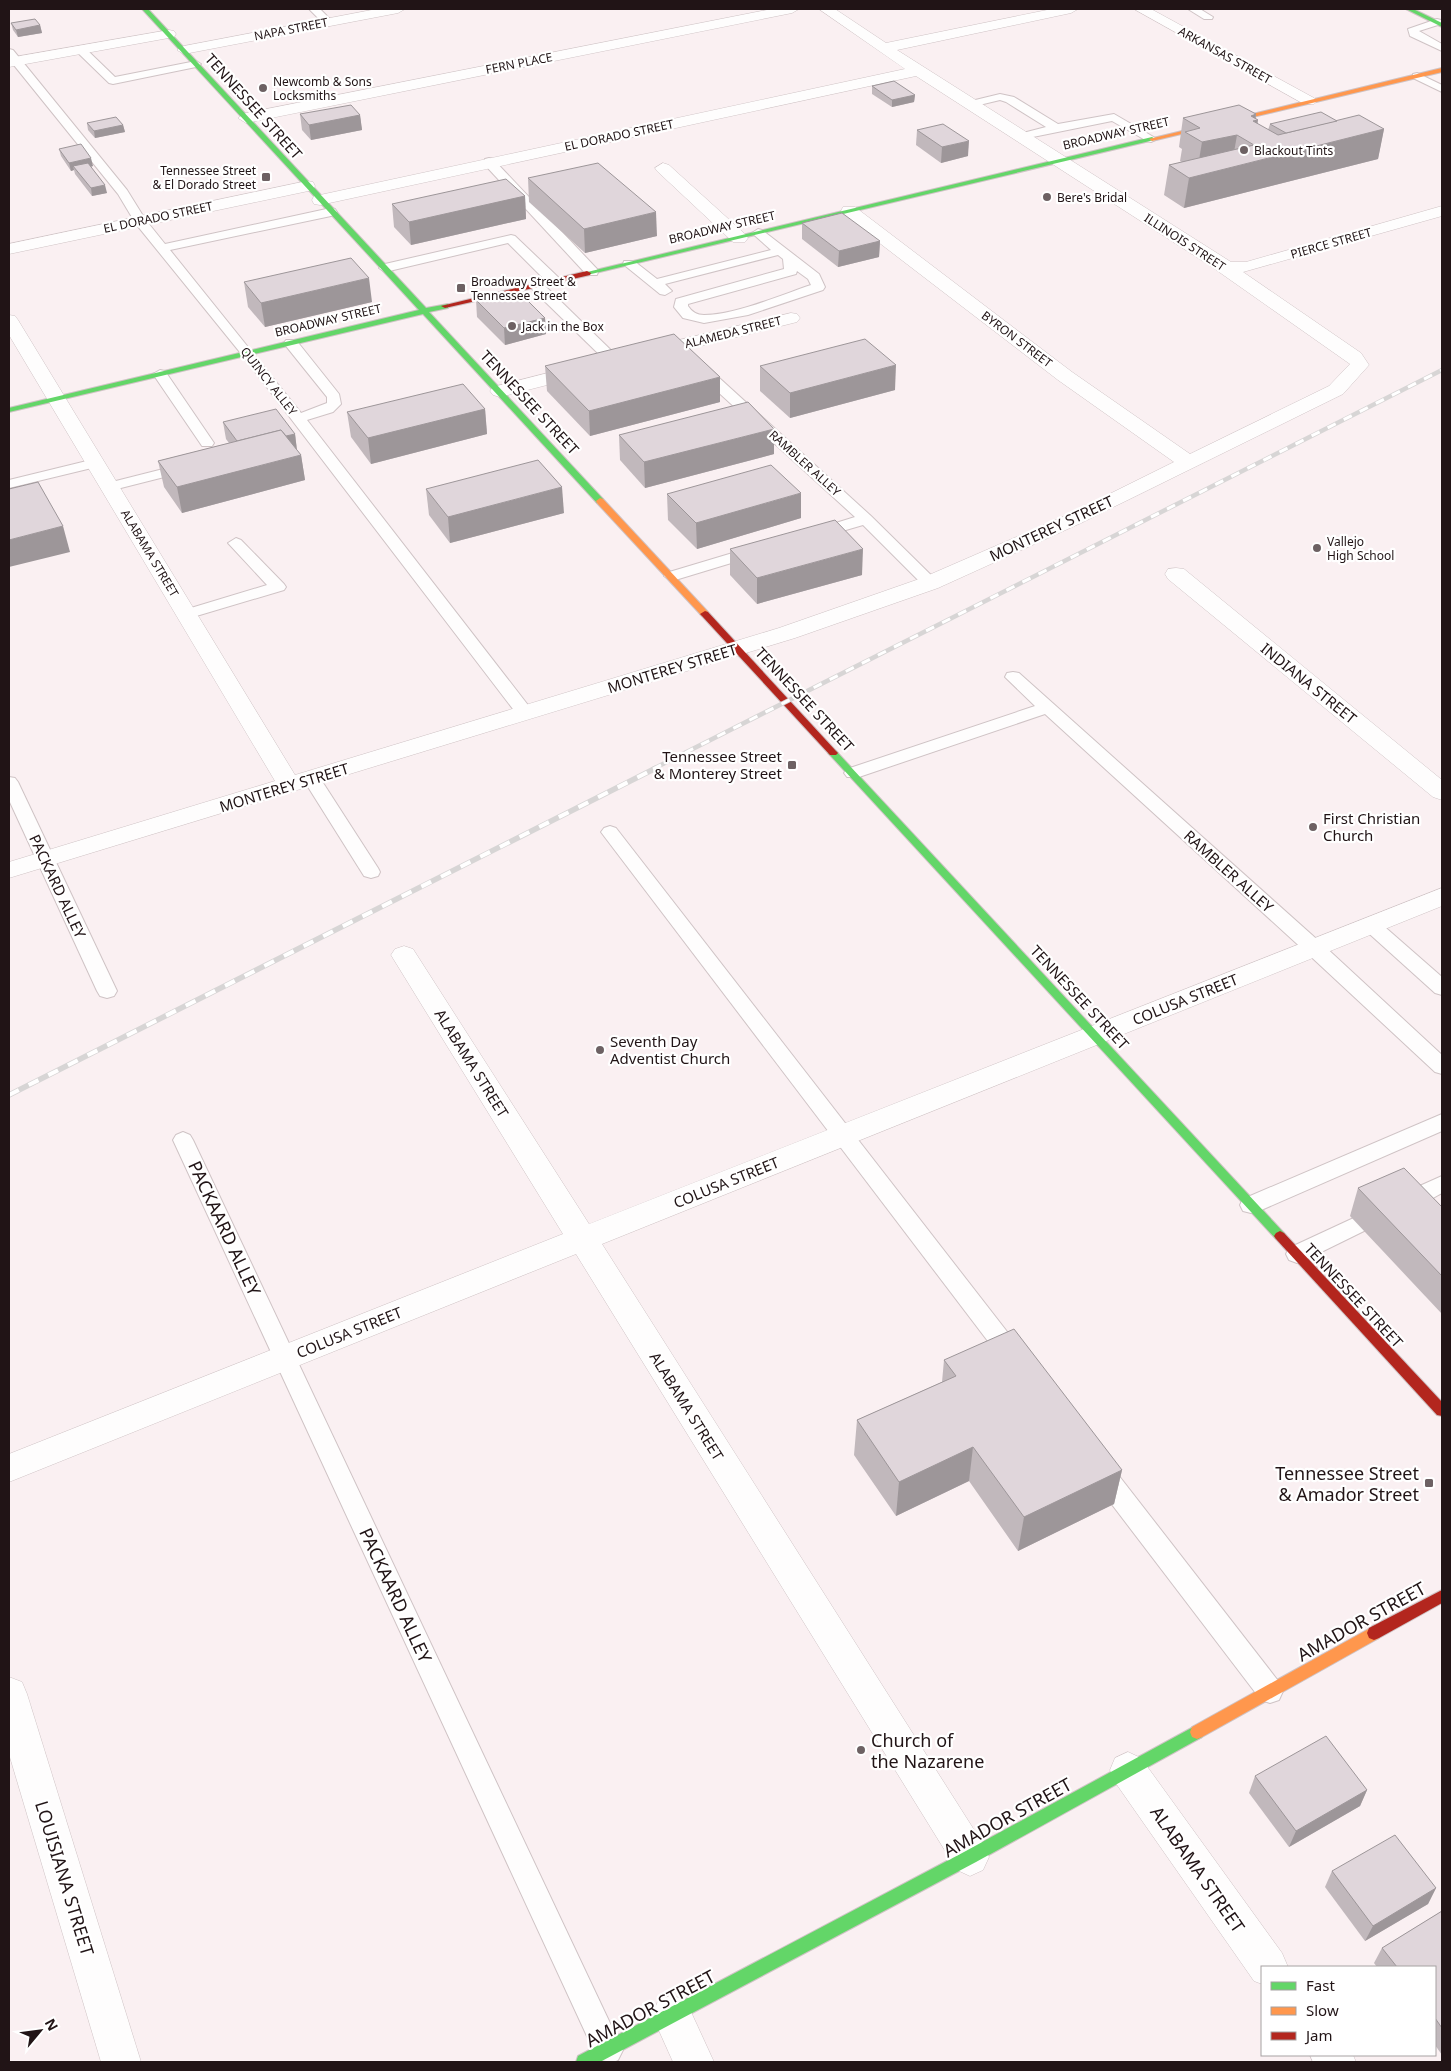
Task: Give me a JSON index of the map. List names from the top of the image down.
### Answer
{
  "streets": {
    "main road": ["TENNESSEE STREET", "BROADWAY STREET", "AMADOR STREET"],
    "street": [
      "NAPA STREET",
      "ARKANSAS STREET",
      "FERN PLACE",
      "EL DORADO STREET",
      "ILLINOIS STREET",
      "PIERCE STREET",
      "ALAMEDA STREET",
      "BYRON STREET",
      "MONTEREY STREET",
      "ALABAMA STREET",
      "INDIANA STREET",
      "COLUSA STREET",
      "LOUISIANA STREET"
    ],
    "lane": [
      "QUINCY ALLEY",
      "RAMBLER ALLEY",
      "PACKARD ALLEY",
      "PACKAARD ALLEY"
    ]
  },
  "crossings": [
    ["NAPA STREET", "TENNESSEE STREET"],
    ["ARKANSAS STREET", "BROADWAY STREET"],
    ["FERN PLACE", "TENNESSEE STREET"],
    ["TENNESSEE STREET", "BROADWAY STREET"],
    ["TENNESSEE STREET", "EL DORADO STREET"],
    ["TENNESSEE STREET", "ALAMEDA STREET"],
    ["TENNESSEE STREET", "MONTEREY STREET"],
    ["TENNESSEE STREET", "COLUSA STREET"],
    ["BROADWAY STREET", "ILLINOIS STREET"],
    ["BROADWAY STREET", "BYRON STREET"],
    ["BROADWAY STREET", "QUINCY ALLEY"],
    ["BROADWAY STREET", "ALABAMA STREET"],
    ["EL DORADO STREET", "ILLINOIS STREET"],
    ["EL DORADO STREET", "QUINCY ALLEY"],
    ["ILLINOIS STREET", "PIERCE STREET"],
    ["ILLINOIS STREET", "MONTEREY STREET"],
    ["ALAMEDA STREET", "RAMBLER ALLEY"],
    ["BYRON STREET", "MONTEREY STREET"],
    ["QUINCY ALLEY", "MONTEREY STREET"],
    ["RAMBLER ALLEY", "MONTEREY STREET"],
    ["RAMBLER ALLEY", "COLUSA STREET"],
    ["MONTEREY STREET", "ALABAMA STREET"],
    ["MONTEREY STREET", "PACKARD ALLEY"],
    ["ALABAMA STREET", "COLUSA STREET"],
    ["ALABAMA STREET", "AMADOR STREET"],
    ["COLUSA STREET", "PACKAARD ALLEY"],
    ["PACKAARD ALLEY", "AMADOR STREET"]
  ],
  "places": {
    "other": [
      "Newcomb & Sons Locksmiths",
      "Blackout Tints",
      "Bere's Bridal",
      "Jack in the Box",
      "Vallejo High School",
      "First Christian Church",
      "Seventh Day Adventist Church",
      "Church of the Nazarene"
    ],
    "transit": [
      "Tennessee Street & El Dorado Street",
      "Broadway Street & Tennessee Street",
      "Tennessee Street & Monterey Street",
      "Tennessee Street & Amador Street"
    ]
  },
  "legend": ["Fast", "Slow", "Jam"],
  "north": "top right"
}
